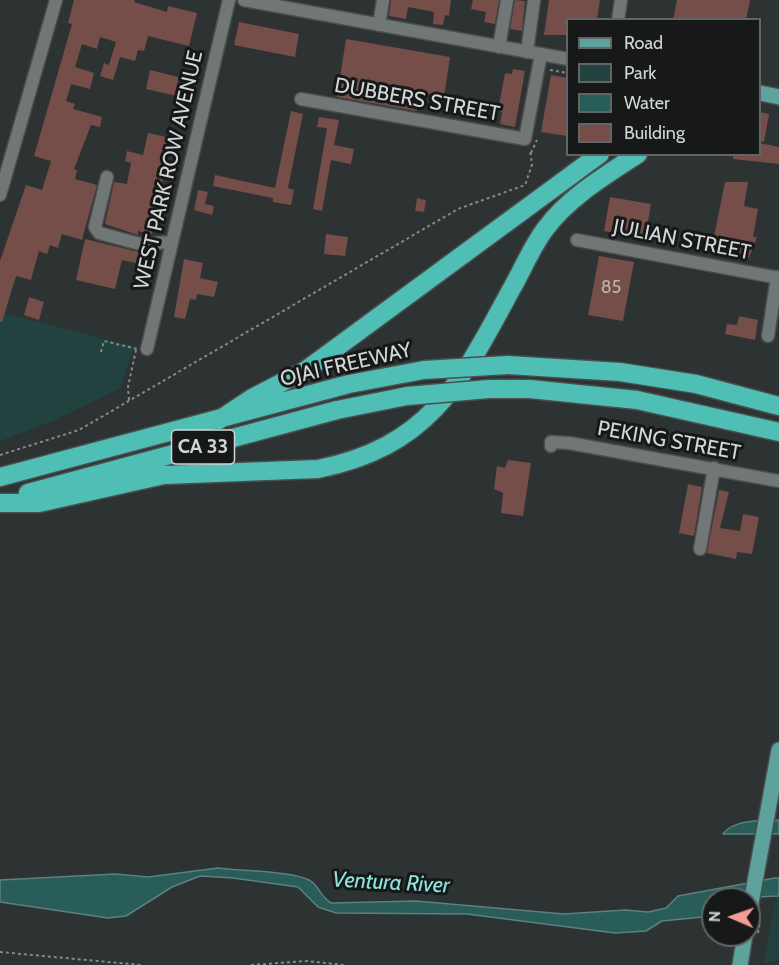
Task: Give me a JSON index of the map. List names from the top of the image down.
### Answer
{
  "streets": {
    "highway": ["OJAI FREEWAY", "CA 33"],
    "street": [
      "DUBBERS STREET",
      "WEST PARK ROW AVENUE",
      "JULIAN STREET",
      "PEKING STREET"
    ]
  },
  "water": ["Ventura River"],
  "house_numbers": ["85"],
  "legend": [
    "Road",
    "Park",
    "Water",
    "Building"
  ],
  "north": "left"
}
